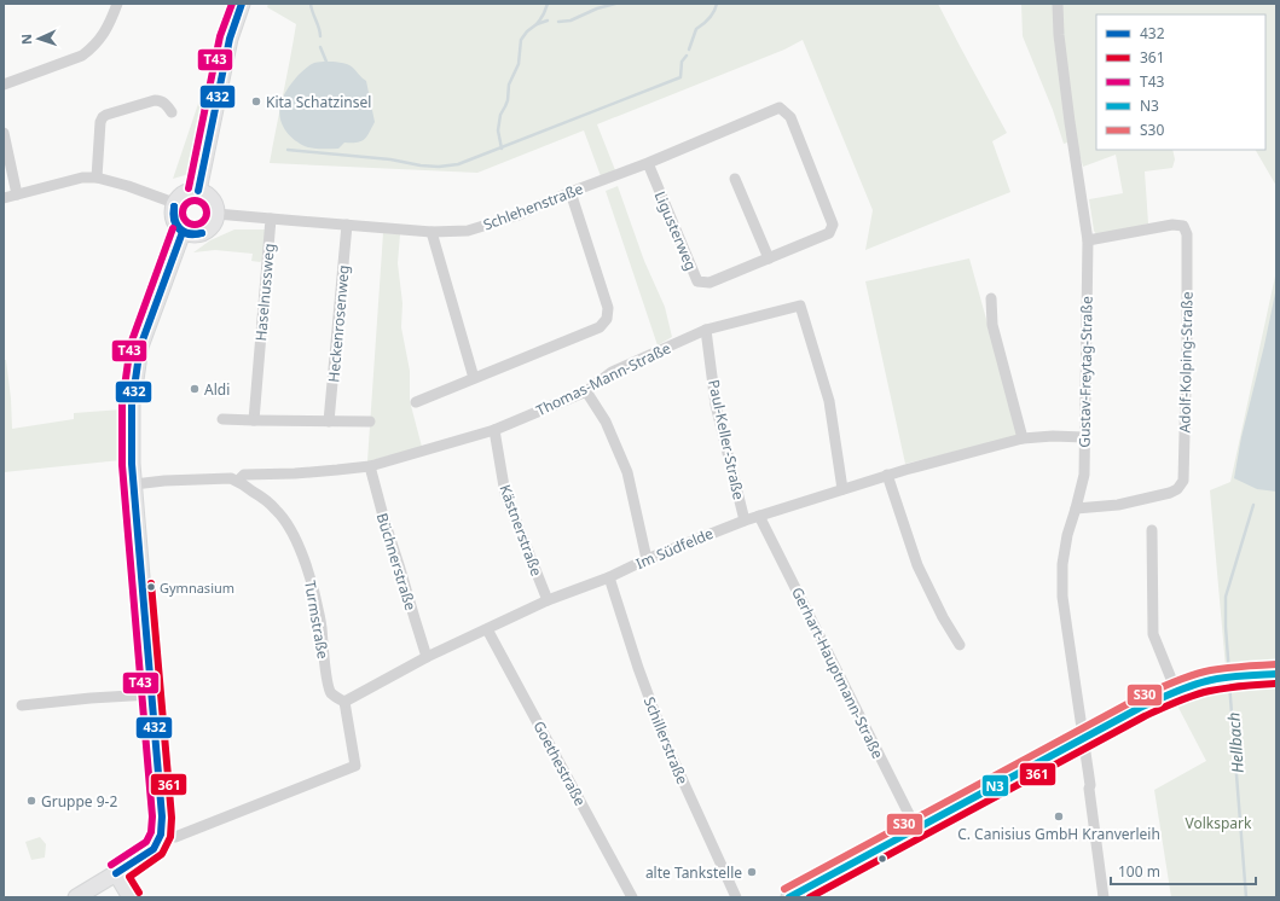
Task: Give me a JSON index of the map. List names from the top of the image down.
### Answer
{
  "streets": {
    "street": [
      "Schlehenstraße",
      "Ligusterweg",
      "Haselnussweg",
      "Heckenrosenweg",
      "Adolf-Kolping-Straße",
      "Gustav-Freytag-Straße",
      "Thomas-Mann-Straße",
      "Paul-Keller-Straße",
      "Kästnerstraße",
      "Im Südfelde",
      "Büchnerstraße",
      "Turmstraße",
      "Gerhart-Hauptmann-Straße",
      "Schillerstraße",
      "Goethestraße"
    ]
  },
  "crossings": [
    ["Schlehenstraße", "Ligusterweg"],
    ["Schlehenstraße", "Haselnussweg"],
    ["Schlehenstraße", "Heckenrosenweg"],
    ["Adolf-Kolping-Straße", "Gustav-Freytag-Straße"],
    ["Gustav-Freytag-Straße", "Im Südfelde"],
    ["Thomas-Mann-Straße", "Paul-Keller-Straße"],
    ["Thomas-Mann-Straße", "Kästnerstraße"],
    ["Thomas-Mann-Straße", "Im Südfelde"],
    ["Thomas-Mann-Straße", "Büchnerstraße"],
    ["Thomas-Mann-Straße", "Turmstraße"],
    ["Paul-Keller-Straße", "Im Südfelde"],
    ["Kästnerstraße", "Im Südfelde"],
    ["Im Südfelde", "Büchnerstraße"],
    ["Im Südfelde", "Turmstraße"],
    ["Im Südfelde", "Gerhart-Hauptmann-Straße"],
    ["Im Südfelde", "Schillerstraße"],
    ["Im Südfelde", "Goethestraße"]
  ],
  "water": ["Hellbach"],
  "parks": ["Volkspark"],
  "places": [
    "Kita Schatzinsel",
    "Aldi",
    "Gymnasium",
    "Gruppe 9-2",
    "C. Canisius GmbH Kranverleih",
    "alte Tankstelle"
  ],
  "lines": [
    "transit line 432",
    "transit line T43",
    "transit line 361",
    "transit line S30",
    "transit line N3"
  ],
  "legend": [
    "432",
    "361",
    "T43",
    "N3",
    "S30"
  ],
  "scale_bar": "100 m",
  "north": "left"
}
